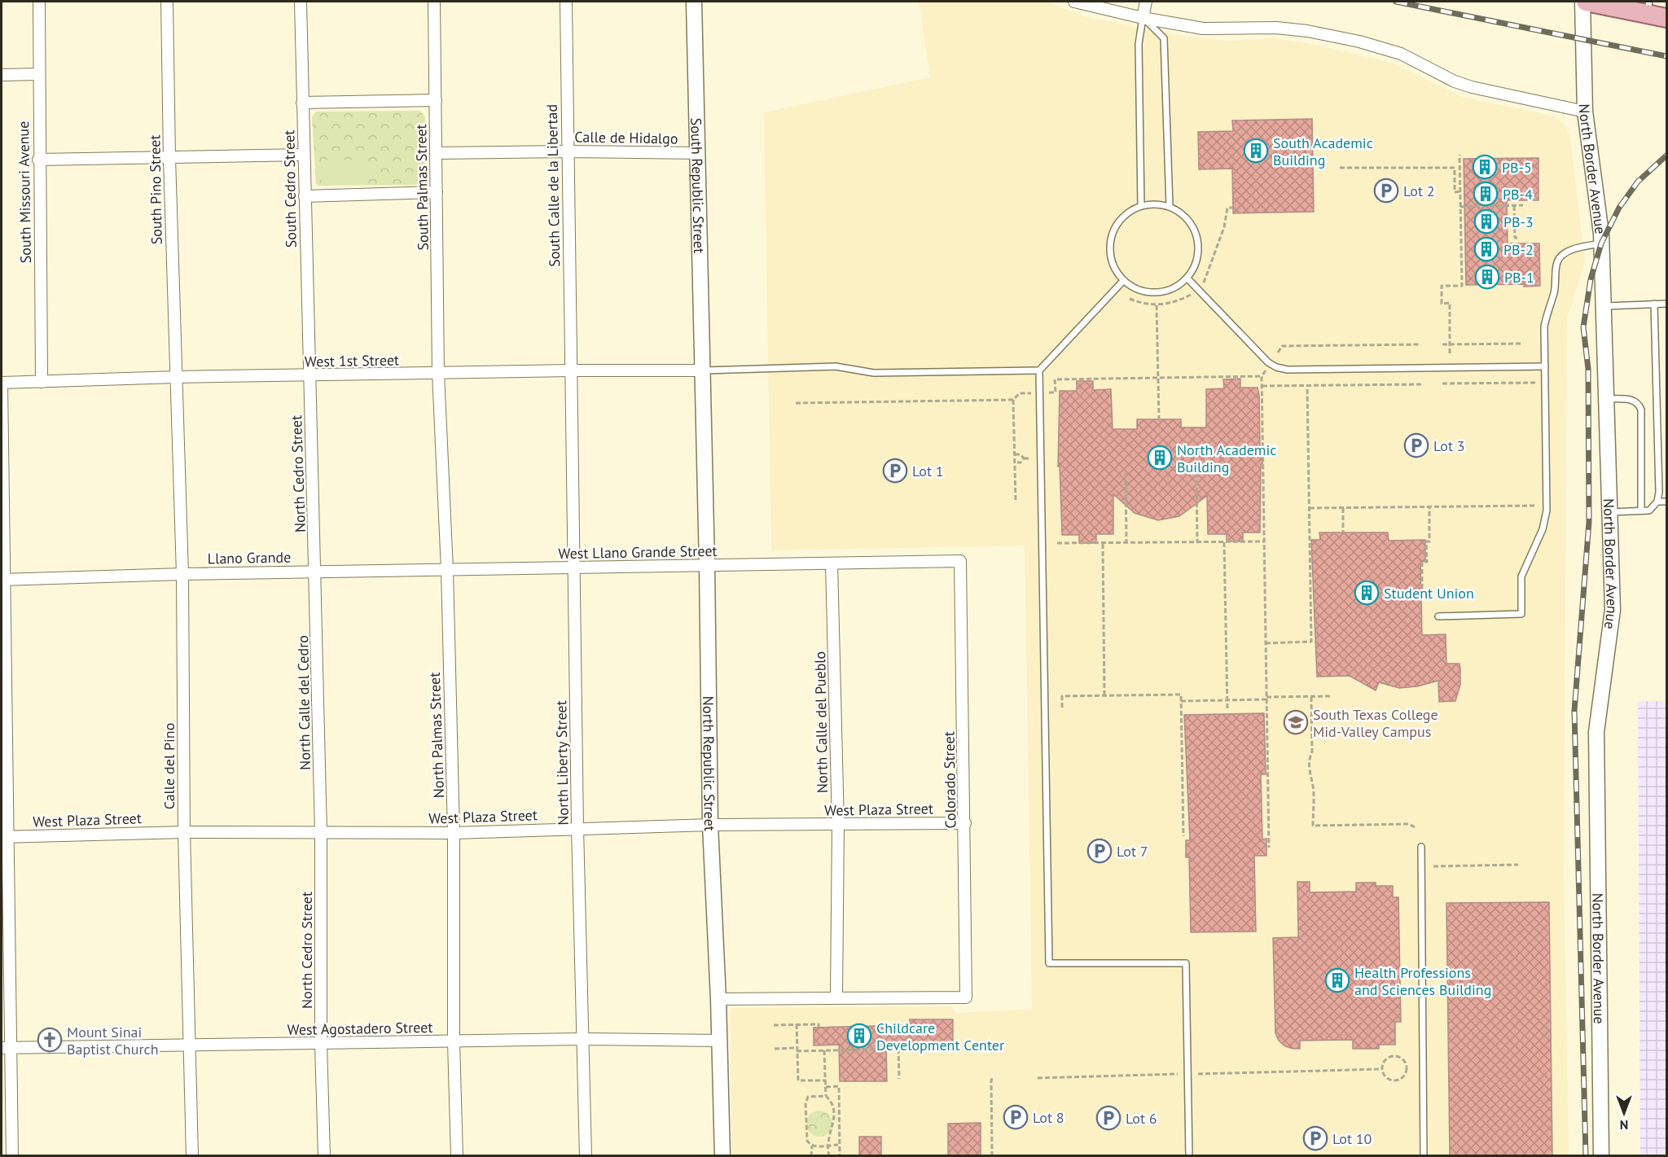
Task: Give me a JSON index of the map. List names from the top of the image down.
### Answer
{
  "streets": {
    "street": [
      "Calle de Hidalgo",
      "North Border Avenue",
      "South Calle de la Libertad",
      "South Republic Street",
      "South Palmas Street",
      "South Cedro Street",
      "South Pino Street",
      "South Missouri Avenue",
      "West 1st Street",
      "North Cedro Street",
      "West Llano Grande Street",
      "Llano Grande",
      "North Calle del Cedro",
      "North Calle del Pueblo",
      "North Palmas Street",
      "North Liberty Street",
      "North Republic Street",
      "Calle del Pino",
      "Colorado Street",
      "West Plaza Street",
      "West Agostadero Street"
    ]
  },
  "crossings": [
    ["Calle de Hidalgo", "South Calle de la Libertad"],
    ["Calle de Hidalgo", "South Republic Street"],
    ["Calle de Hidalgo", "South Palmas Street"],
    ["South Calle de la Libertad", "West 1st Street"],
    ["South Calle de la Libertad", "North Liberty Street"],
    ["South Republic Street", "West 1st Street"],
    ["South Republic Street", "North Republic Street"],
    ["South Palmas Street", "West 1st Street"],
    ["South Palmas Street", "North Palmas Street"],
    ["South Cedro Street", "West 1st Street"],
    ["South Cedro Street", "North Cedro Street"],
    ["South Pino Street", "West 1st Street"],
    ["South Pino Street", "Calle del Pino"],
    ["South Missouri Avenue", "West 1st Street"],
    ["West 1st Street", "North Cedro Street"],
    ["West 1st Street", "North Palmas Street"],
    ["West 1st Street", "North Liberty Street"],
    ["West 1st Street", "North Republic Street"],
    ["West 1st Street", "Calle del Pino"],
    ["North Cedro Street", "West Llano Grande Street"],
    ["North Cedro Street", "Llano Grande"],
    ["North Cedro Street", "North Calle del Cedro"],
    ["North Cedro Street", "West Plaza Street"],
    ["North Cedro Street", "West Agostadero Street"],
    ["West Llano Grande Street", "Llano Grande"],
    ["West Llano Grande Street", "North Calle del Cedro"],
    ["West Llano Grande Street", "North Calle del Pueblo"],
    ["West Llano Grande Street", "North Palmas Street"],
    ["West Llano Grande Street", "North Liberty Street"],
    ["West Llano Grande Street", "North Republic Street"],
    ["West Llano Grande Street", "Colorado Street"],
    ["Llano Grande", "North Calle del Cedro"],
    ["Llano Grande", "Calle del Pino"],
    ["North Calle del Cedro", "West Plaza Street"],
    ["North Calle del Pueblo", "Colorado Street"],
    ["North Calle del Pueblo", "West Plaza Street"],
    ["North Palmas Street", "West Plaza Street"],
    ["North Palmas Street", "West Agostadero Street"],
    ["North Liberty Street", "West Plaza Street"],
    ["North Liberty Street", "West Agostadero Street"],
    ["North Republic Street", "West Plaza Street"],
    ["North Republic Street", "West Agostadero Street"],
    ["Calle del Pino", "West Plaza Street"],
    ["Calle del Pino", "West Agostadero Street"],
    ["Colorado Street", "West Plaza Street"]
  ],
  "places": {
    "building": [
      "South Academic Building",
      "PB-5",
      "PB-4",
      "PB-3",
      "PB-2",
      "PB-1",
      "North Academic Building",
      "Student Union",
      "Health Professions and Sciences Building",
      "Childcare Development Center"
    ],
    "parking": [
      "Lot 2",
      "Lot 3",
      "Lot 1",
      "Lot 7",
      "Lot 8",
      "Lot 6",
      "Lot 10"
    ],
    "school or university": ["South Texas College Mid-Valley Campus"],
    "church": ["Mount Sinai Baptist Church"]
  },
  "north": "bottom"
}
